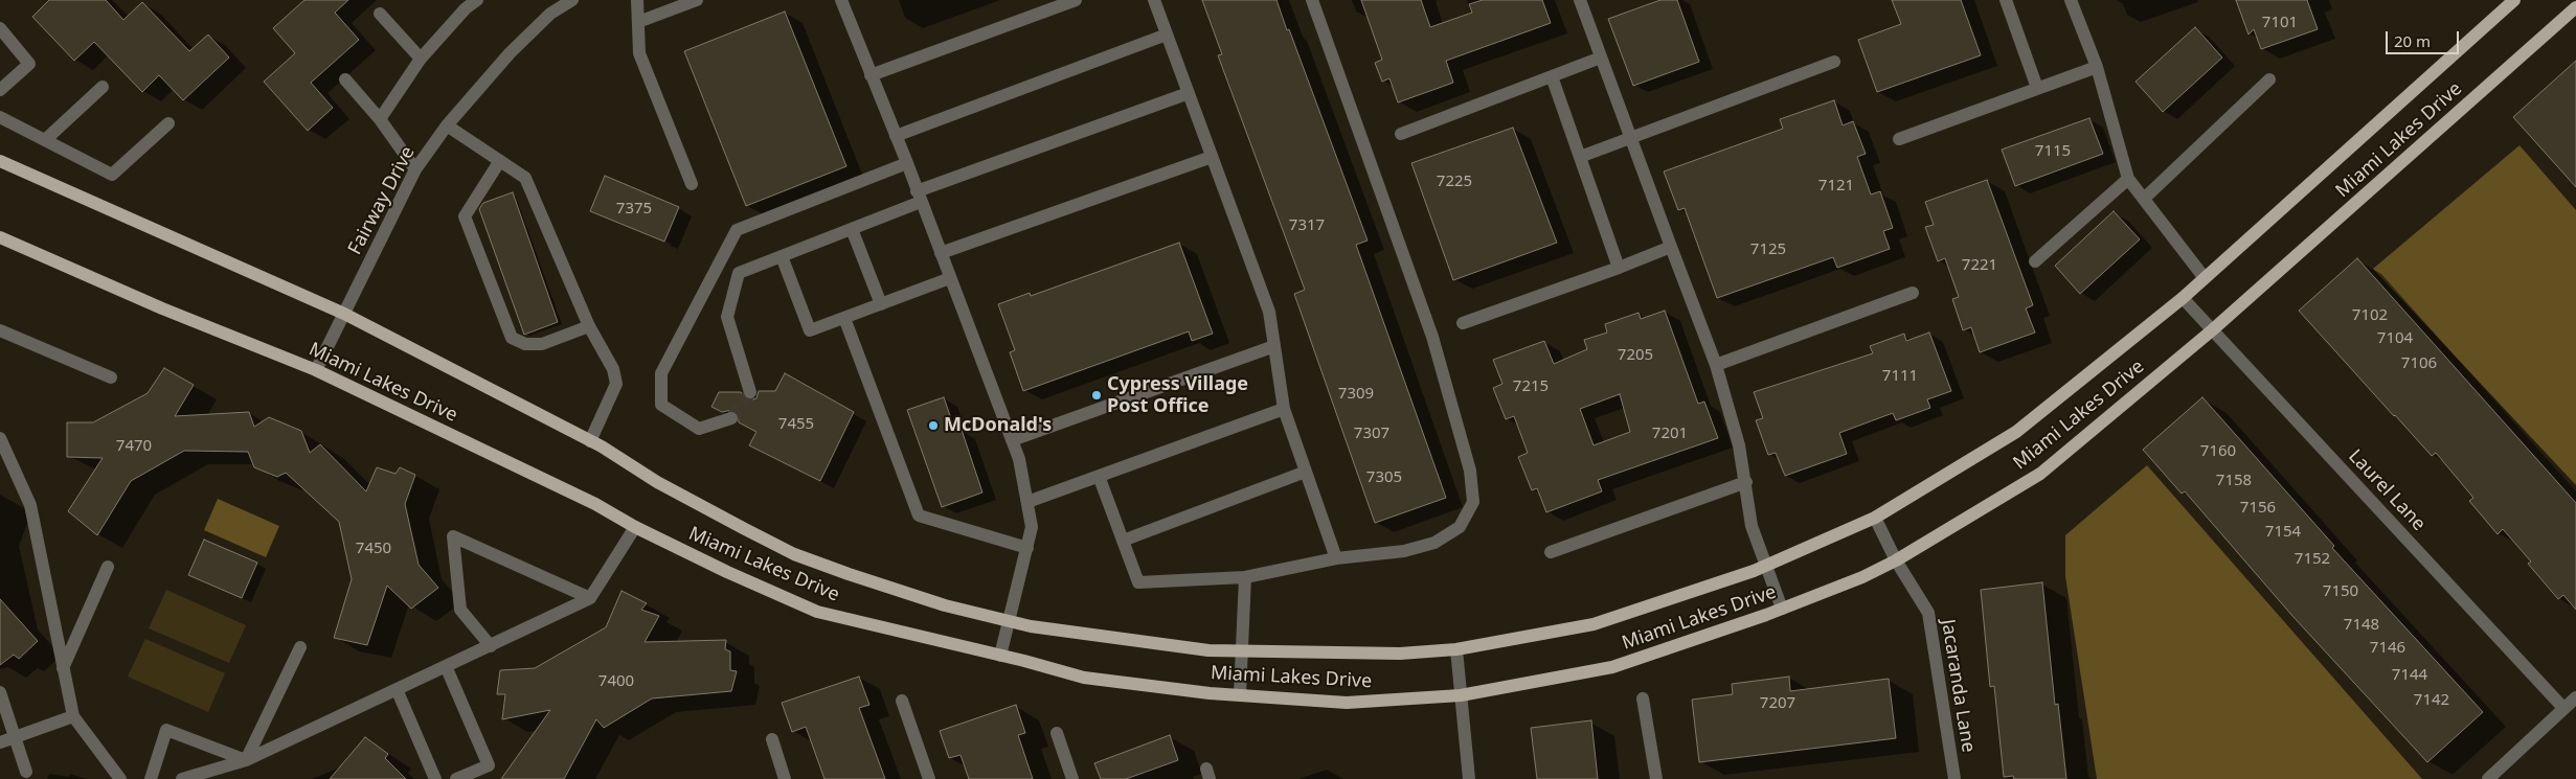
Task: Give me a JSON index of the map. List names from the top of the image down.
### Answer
{
  "streets": {
    "main road": ["Miami Lakes Drive"],
    "street": ["Fairway Drive", "Laurel Lane", "Jacaranda Lane"]
  },
  "crossings": [
    ["Miami Lakes Drive", "Fairway Drive"],
    ["Miami Lakes Drive", "Laurel Lane"],
    ["Miami Lakes Drive", "Jacaranda Lane"]
  ],
  "places": ["Cypress Village Post Office", "McDonald's"],
  "house_numbers": [
    "7101",
    "7115",
    "7225",
    "7121",
    "7375",
    "7317",
    "7125",
    "7221",
    "7102",
    "7104",
    "7205",
    "7106",
    "7111",
    "7215",
    "7309",
    "7455",
    "7307",
    "7201",
    "7470",
    "7160",
    "7305",
    "7158",
    "7156",
    "7154",
    "7450",
    "7152",
    "7150",
    "7148",
    "7146",
    "7144",
    "7400",
    "7142",
    "7207"
  ],
  "scale_bar": "20 m"
}
